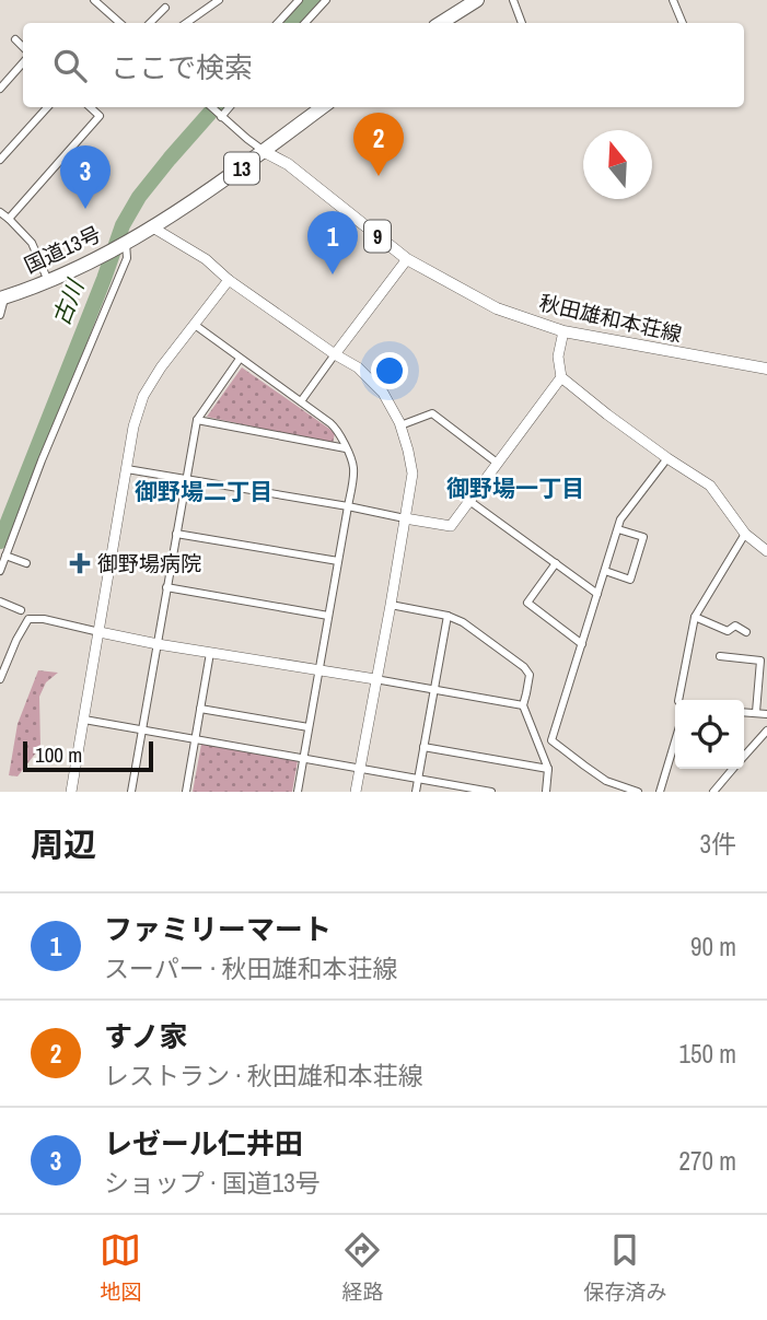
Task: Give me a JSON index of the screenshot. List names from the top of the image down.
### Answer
{
  "streets": {
    "highway": ["13", "国道13号"],
    "main road": ["9", "秋田雄和本荘線"]
  },
  "crossings": [
    ["国道13号", "秋田雄和本荘線"]
  ],
  "districts": ["御野場一丁目", "御野場二丁目"],
  "water": ["古川"],
  "places": {
    "health": ["御野場病院"]
  },
  "scale_bar": "100 m",
  "north": "top",
  "page": {
    "search": "ここで検索",
    "pins": ["2", "3", "1"],
    "scale": "100 m",
    "heading": ["周辺", "3件"],
    "list": [
      {
        "mark": "1",
        "name": "ファミリーマート",
        "note": "スーパー · 秋田雄和本荘線",
        "value": "90 m"
      },
      {
        "mark": "2",
        "name": "すノ家",
        "note": "レストラン · 秋田雄和本荘線",
        "value": "150 m"
      },
      {
        "mark": "3",
        "name": "レゼール仁井田",
        "note": "ショップ · 国道13号",
        "value": "270 m"
      }
    ],
    "nav": ["地図", "経路", "保存済み"]
  }
}
